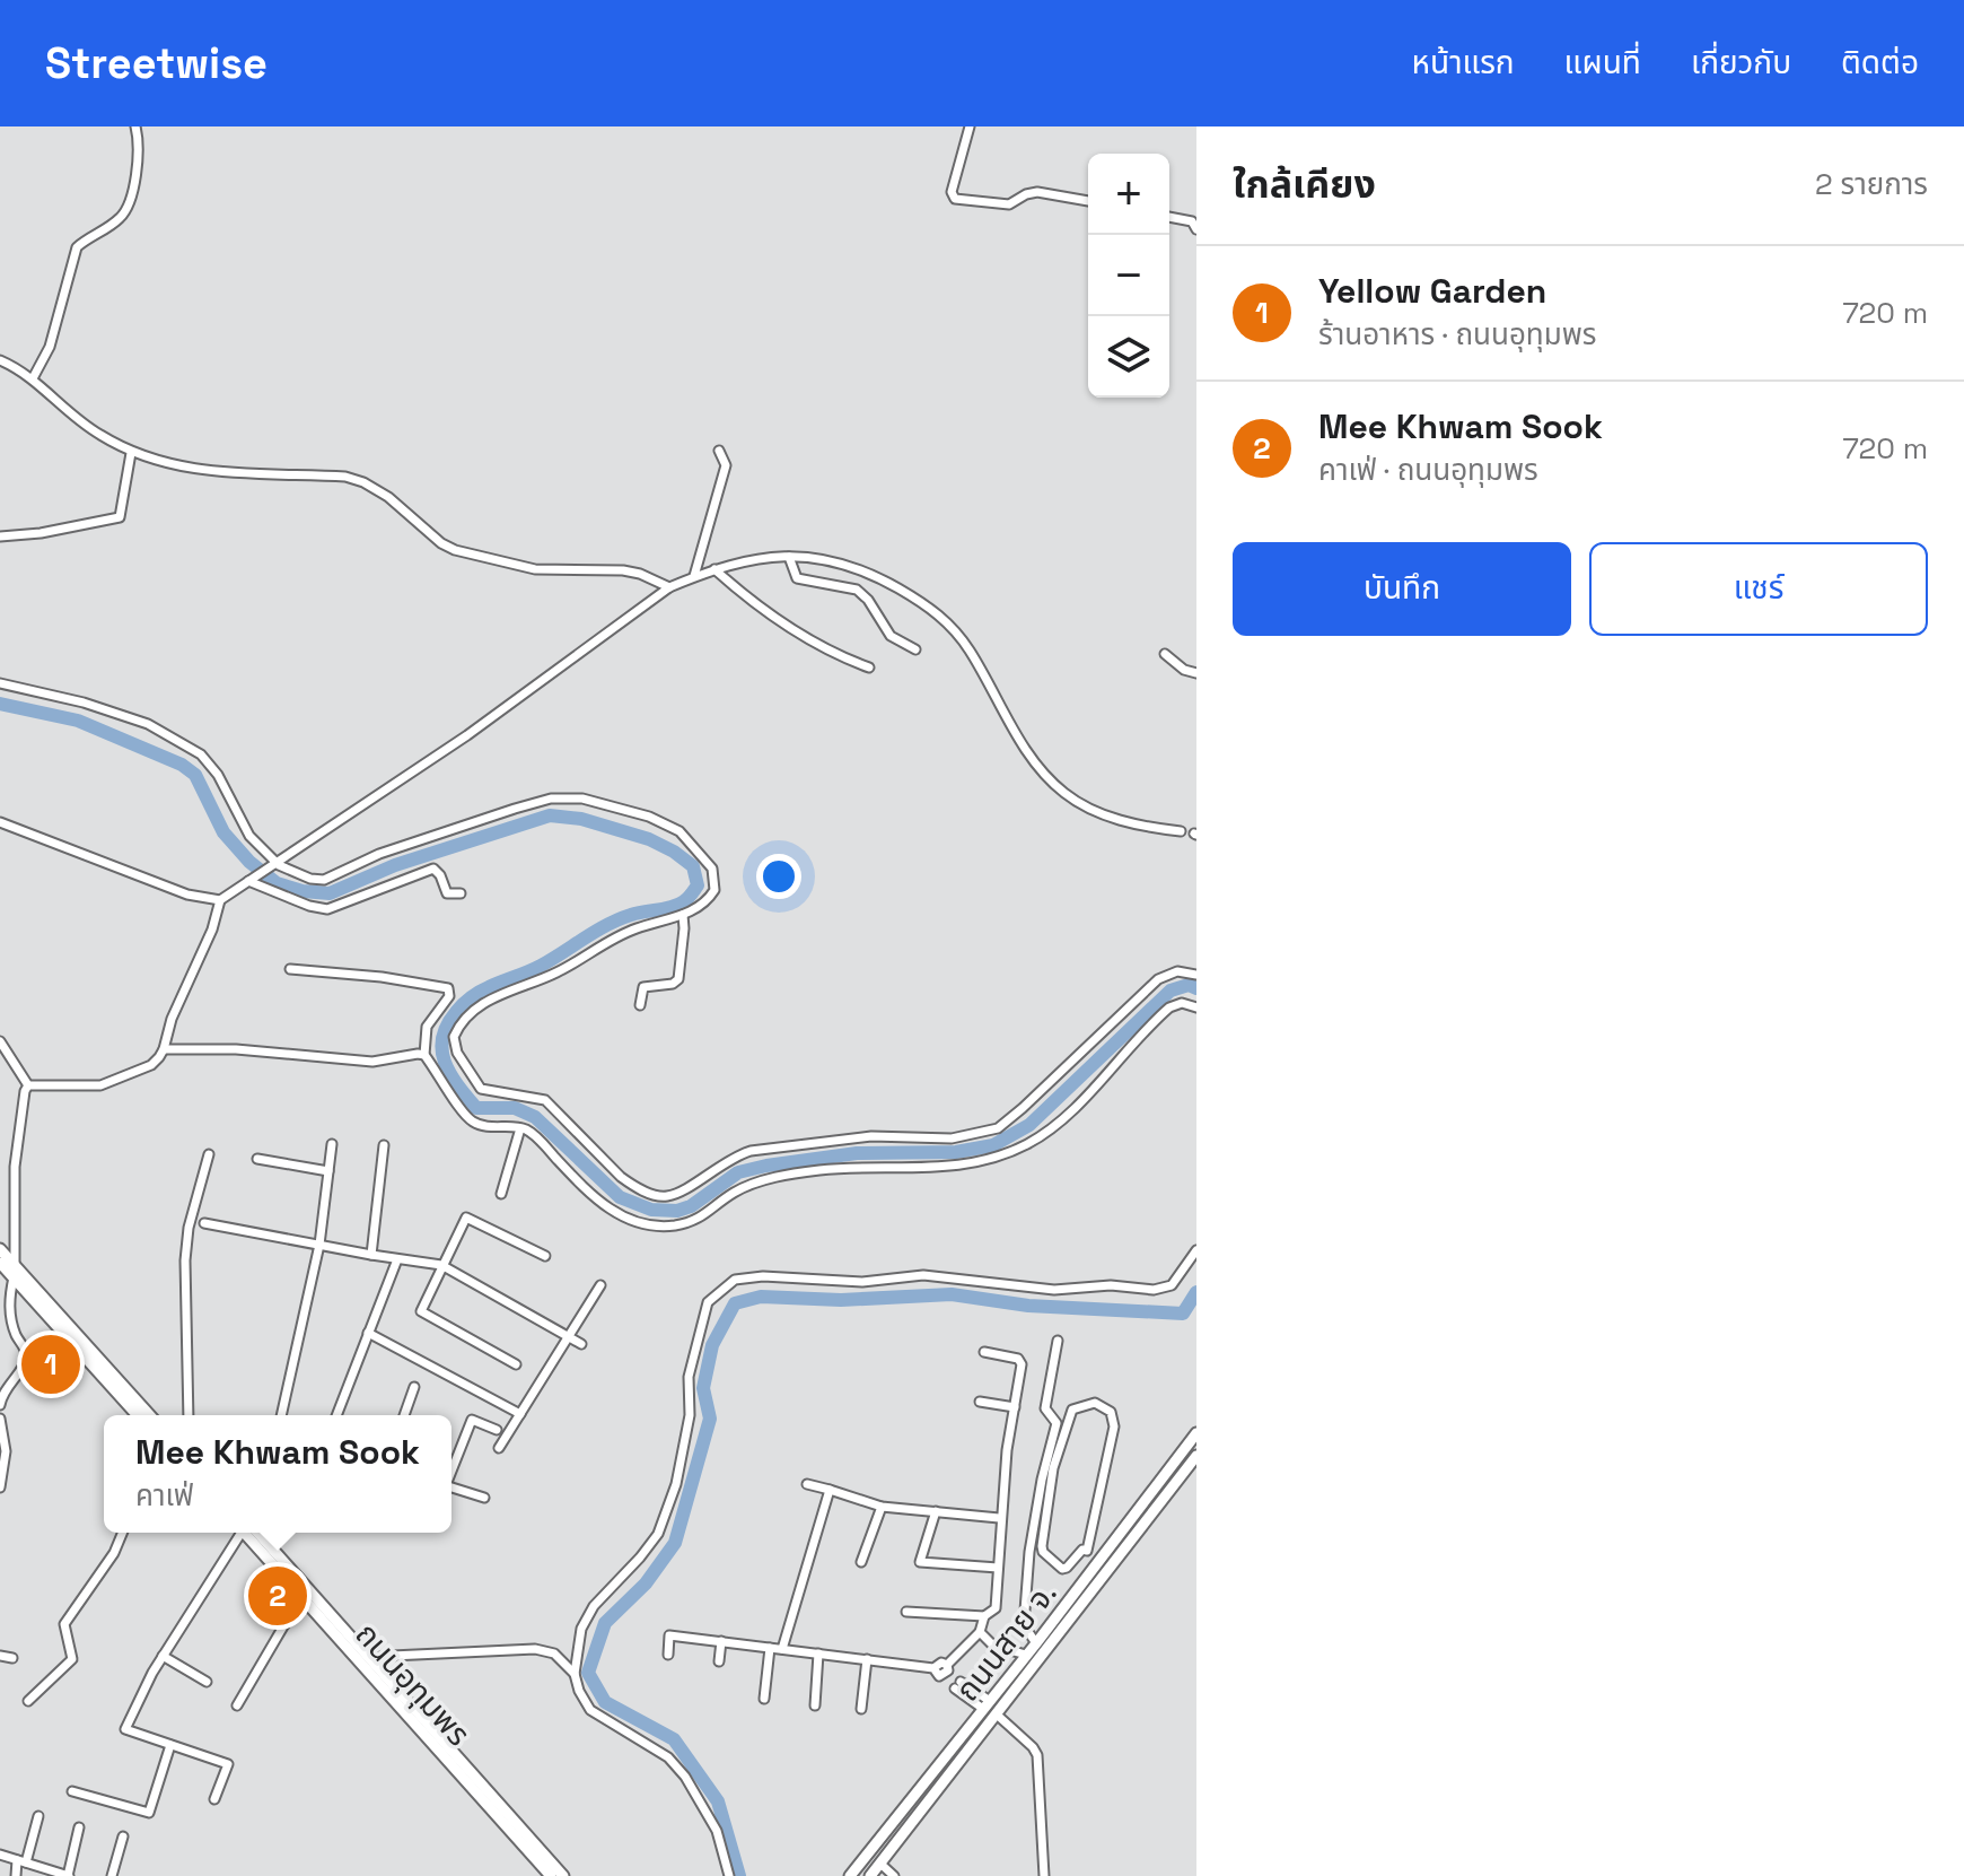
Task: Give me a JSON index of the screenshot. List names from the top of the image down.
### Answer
{
  "streets": {
    "street": ["ถนนสาย จ.", "ถนนอุทุมพร"]
  },
  "page": {
    "header": "Streetwise",
    "nav": [
      "หน้าแรก",
      "แผนที่",
      "เกี่ยวกับ",
      "ติดต่อ"
    ],
    "heading": ["ใกล้เคียง", "2 รายการ"],
    "map_buttons": ["+", "−"],
    "list": [
      {
        "mark": "1",
        "name": "Yellow Garden",
        "note": "ร้านอาหาร · ถนนอุทุมพร",
        "value": "720 m"
      },
      {
        "mark": "2",
        "name": "Mee Khwam Sook",
        "note": "คาเฟ่ · ถนนอุทุมพร",
        "value": "720 m"
      }
    ],
    "buttons": ["บันทึก", "แชร์"],
    "pins": ["1", "2"],
    "popup": ["Mee Khwam Sook", "คาเฟ่"]
  }
}
